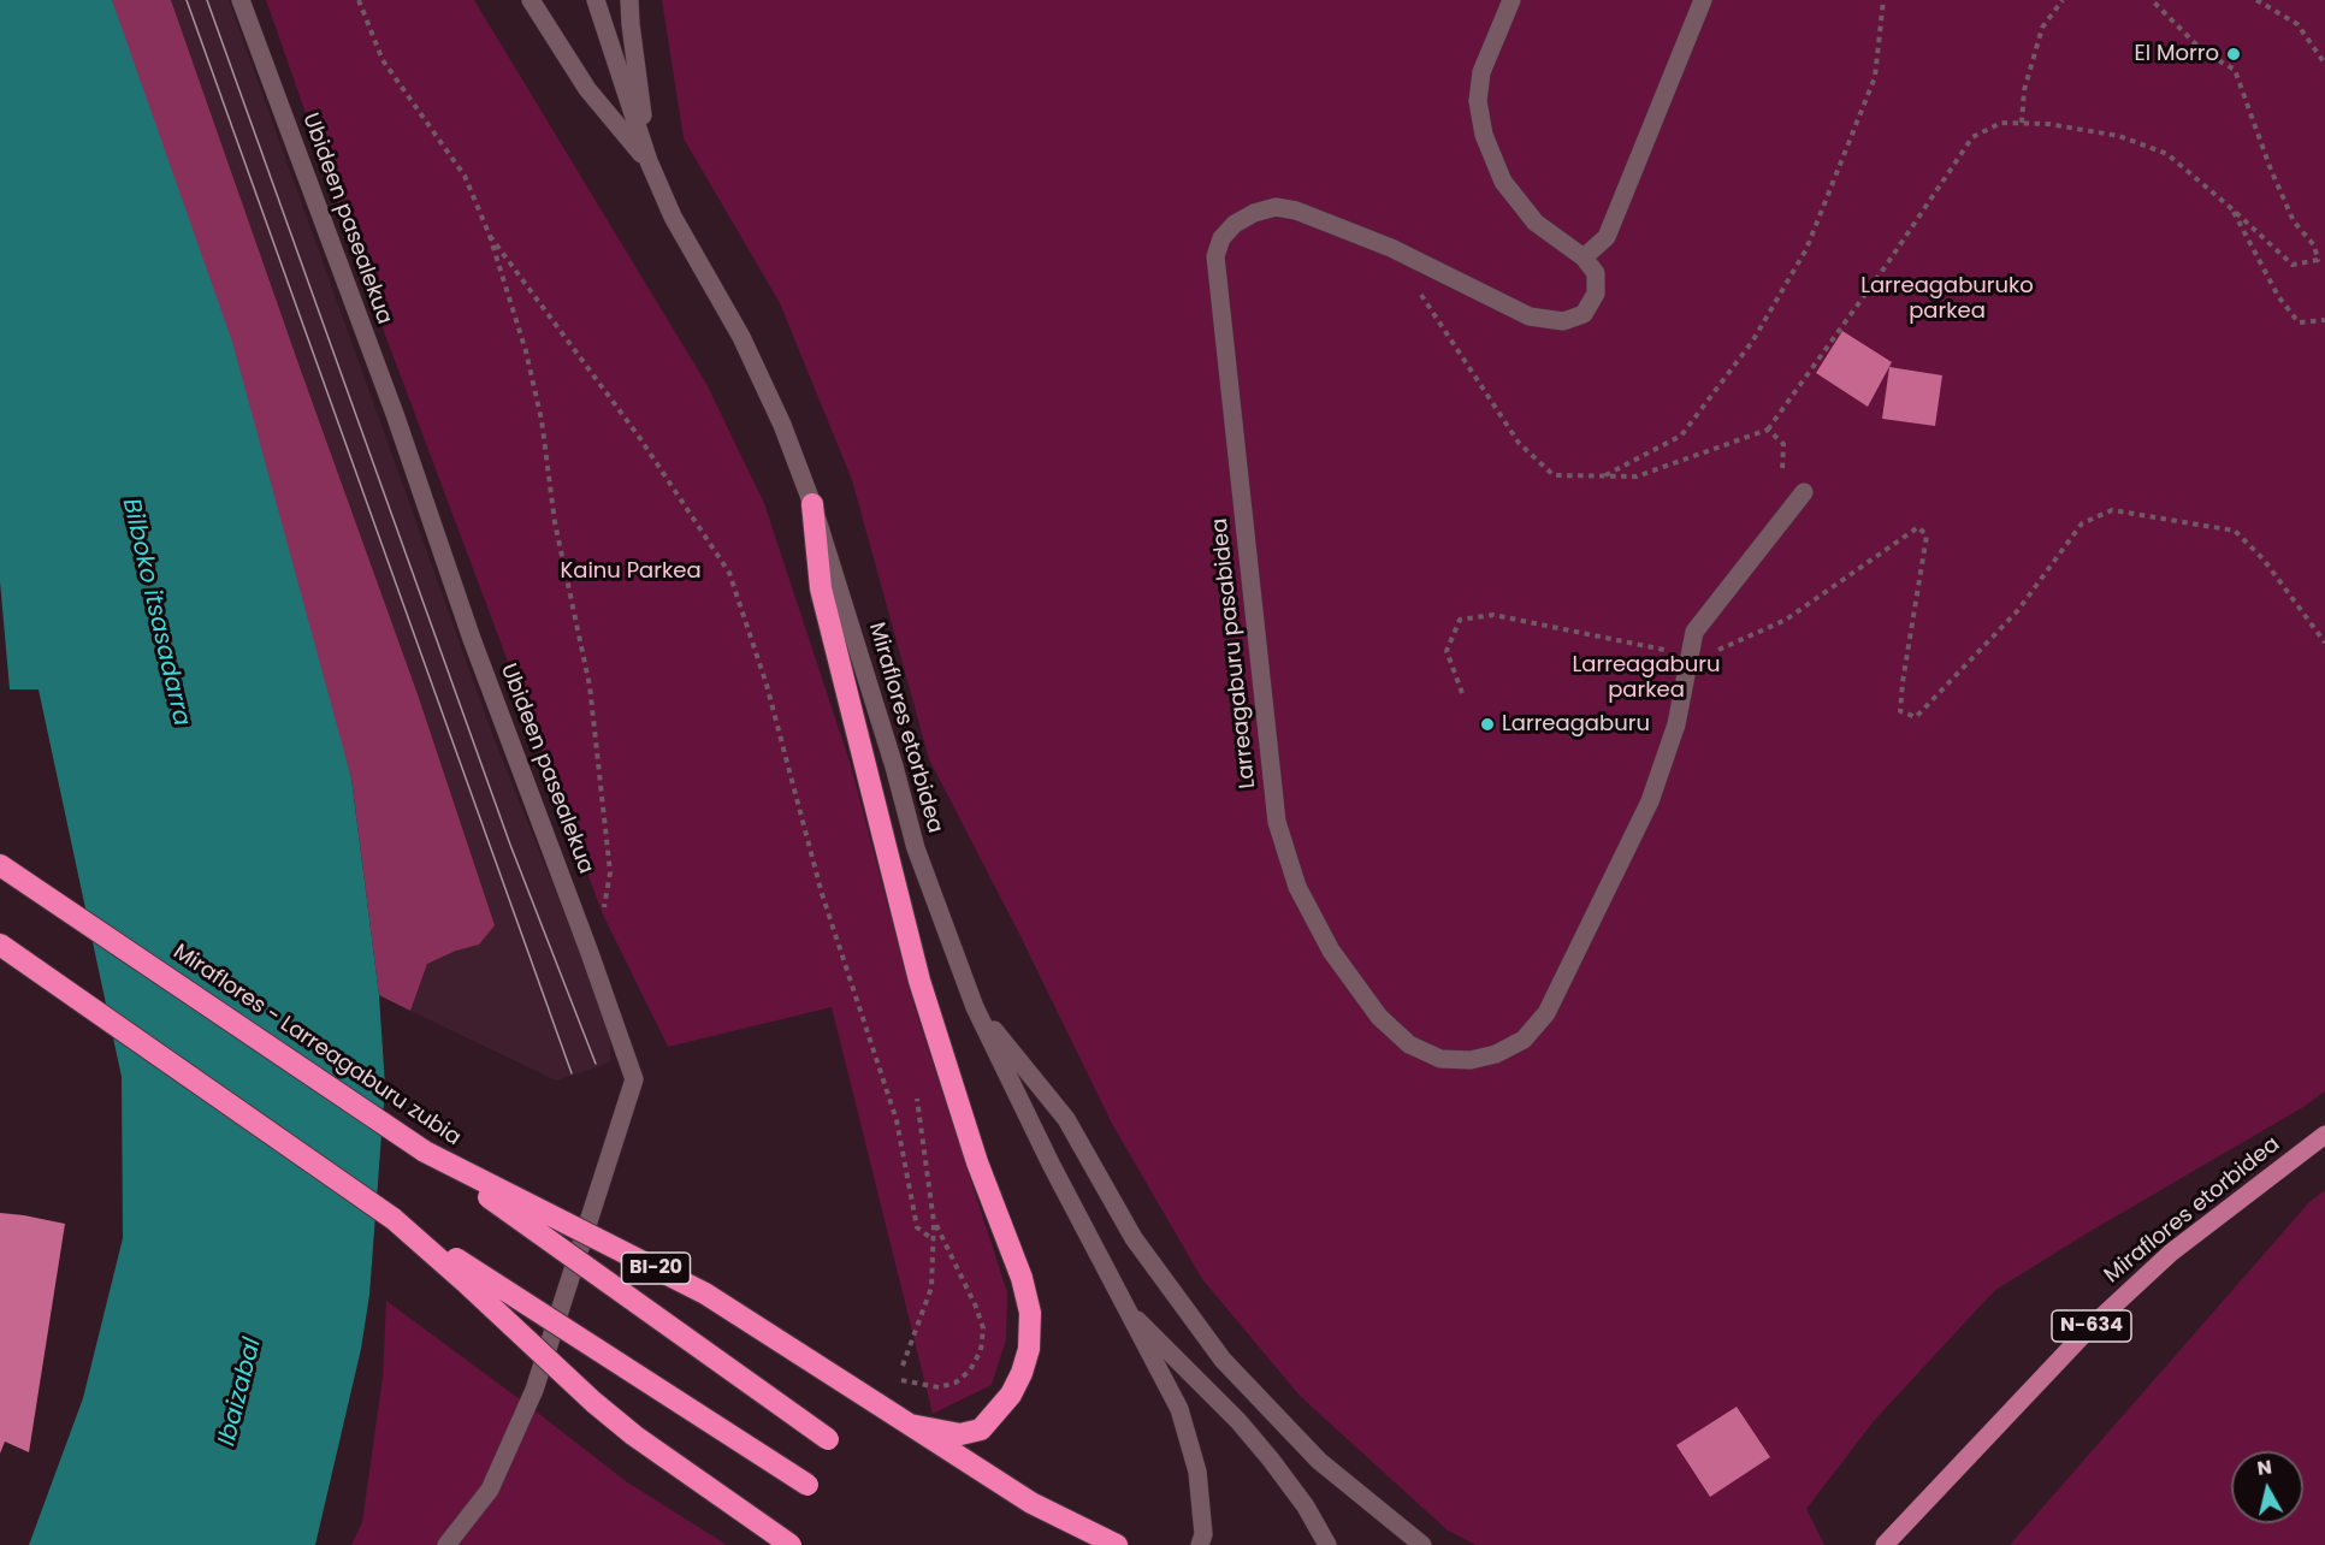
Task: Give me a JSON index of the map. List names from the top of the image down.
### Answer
{
  "streets": {
    "highway": ["Miraflores - Larreagaburu zubia", "BI-20"],
    "main road": ["Miraflores etorbidea", "N-634"],
    "street": ["Ubideen pasealekua", "Larreagaburu pasabidea"]
  },
  "crossings": [
    ["Miraflores - Larreagaburu zubia", "BI-20"]
  ],
  "water": ["Bilboko itsasadarra", "Ibaizabal"],
  "parks": ["Larreagaburuko parkea", "Kainu Parkea", "Larreagaburu parkea"],
  "places": ["El Morro", "Larreagaburu"],
  "north": "top"
}
